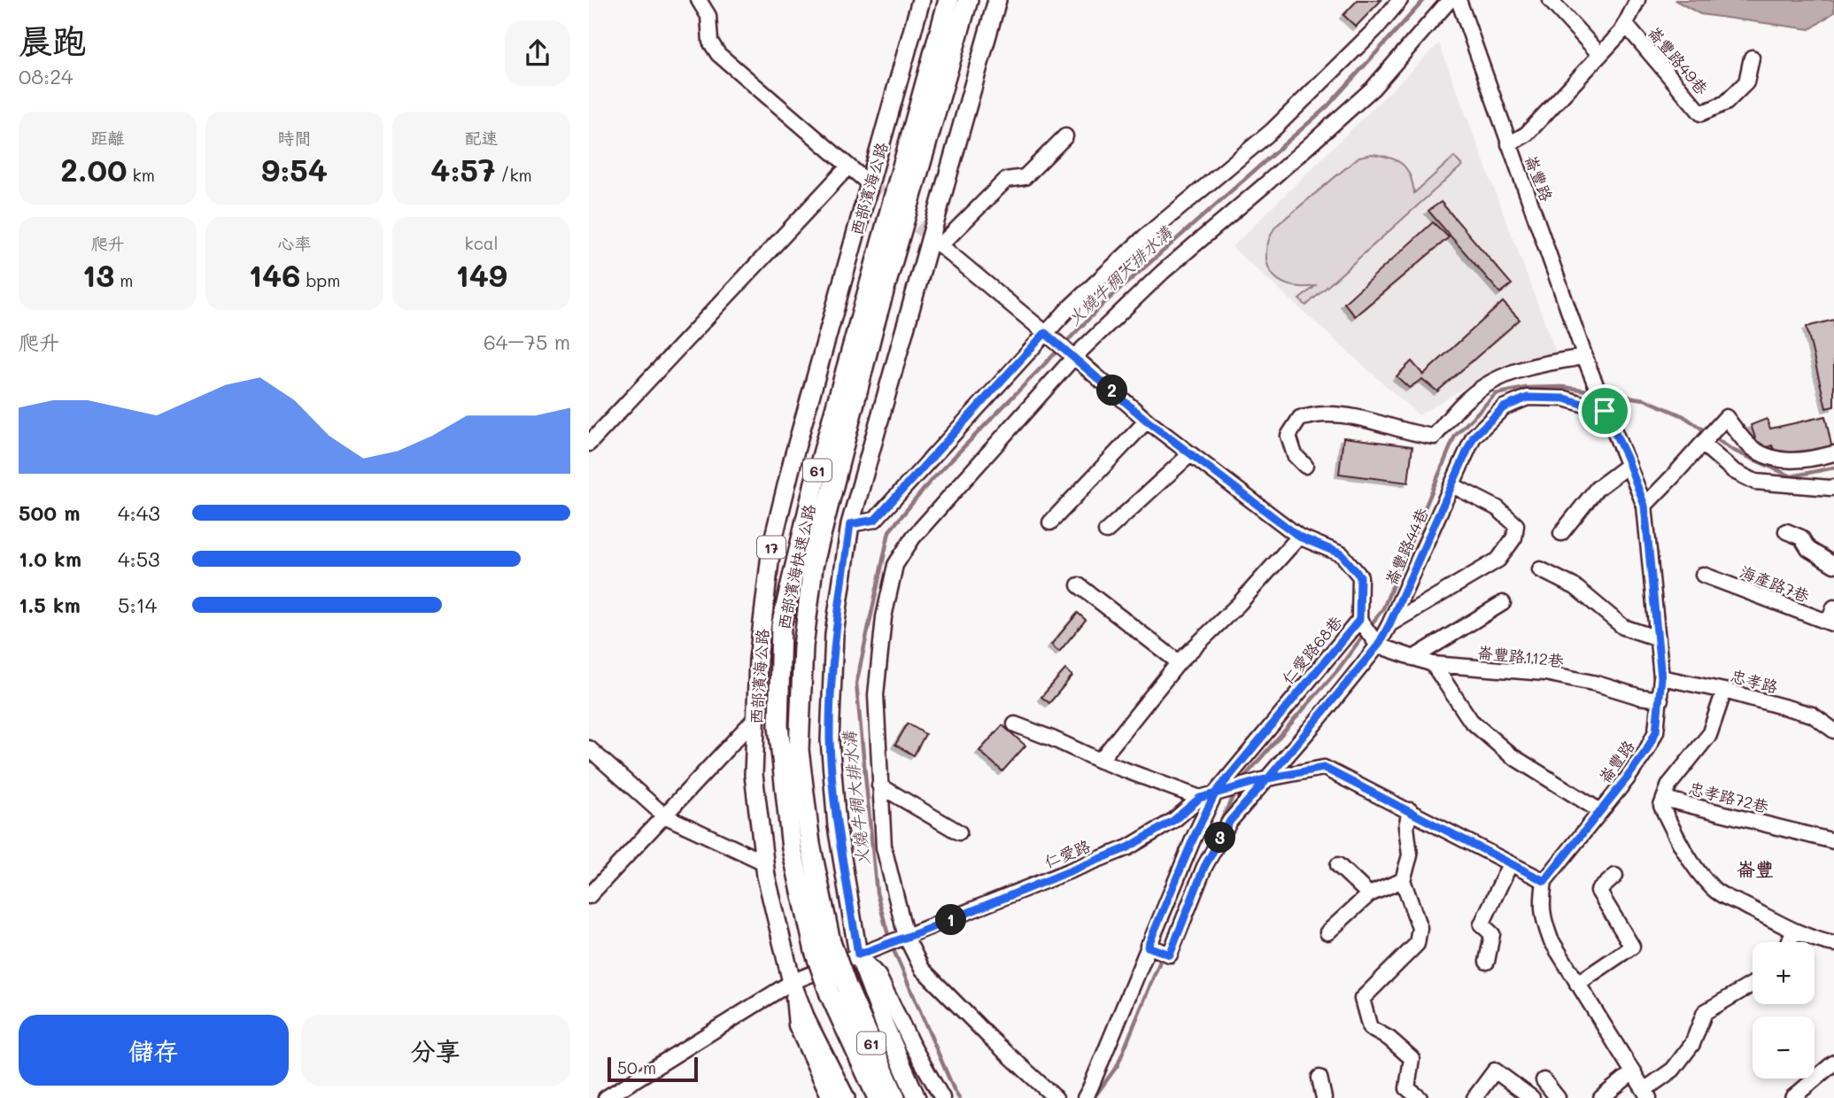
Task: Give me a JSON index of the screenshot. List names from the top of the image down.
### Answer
{
  "streets": {
    "highway": ["61", "西部濱海快速公路"],
    "main road": ["西部濱海公路", "17"],
    "street": [
      "崙豐路49巷",
      "崙豐路",
      "崙豐路44巷",
      "海產路7巷",
      "仁愛路68巷",
      "崙豐路112巷",
      "忠孝路",
      "忠孝路72巷",
      "仁愛路"
    ]
  },
  "crossings": [
    ["崙豐路49巷", "崙豐路"],
    ["崙豐路", "崙豐路44巷"],
    ["崙豐路", "崙豐路112巷"],
    ["崙豐路", "忠孝路"],
    ["崙豐路", "仁愛路"],
    ["西部濱海公路", "仁愛路"],
    ["崙豐路44巷", "仁愛路68巷"],
    ["崙豐路44巷", "崙豐路112巷"],
    ["崙豐路44巷", "仁愛路"],
    ["仁愛路68巷", "仁愛路"],
    ["忠孝路", "忠孝路72巷"]
  ],
  "districts": ["崙豐"],
  "water": ["火燒牛稠大排水溝"],
  "scale_bar": "50 m",
  "page": {
    "heading": ["晨跑", "08:24"],
    "stats": [
      ["距離", "2.00 km"],
      ["時間", "9:54"],
      ["配速", "4:57 /km"],
      ["爬升", "13 m"],
      ["心率", "146 bpm"],
      ["kcal", "149"]
    ],
    "chart": ["爬升", "64–75 m"],
    "pins": ["2", "3", "1"],
    "list": [
      {
        "name": "500 m",
        "note": "4:43"
      },
      {
        "name": "1.0 km",
        "note": "4:53"
      },
      {
        "name": "1.5 km",
        "note": "5:14"
      }
    ],
    "map_buttons": ["+", "−"],
    "buttons": ["儲存", "分享"],
    "scale": "50 m"
  }
}
